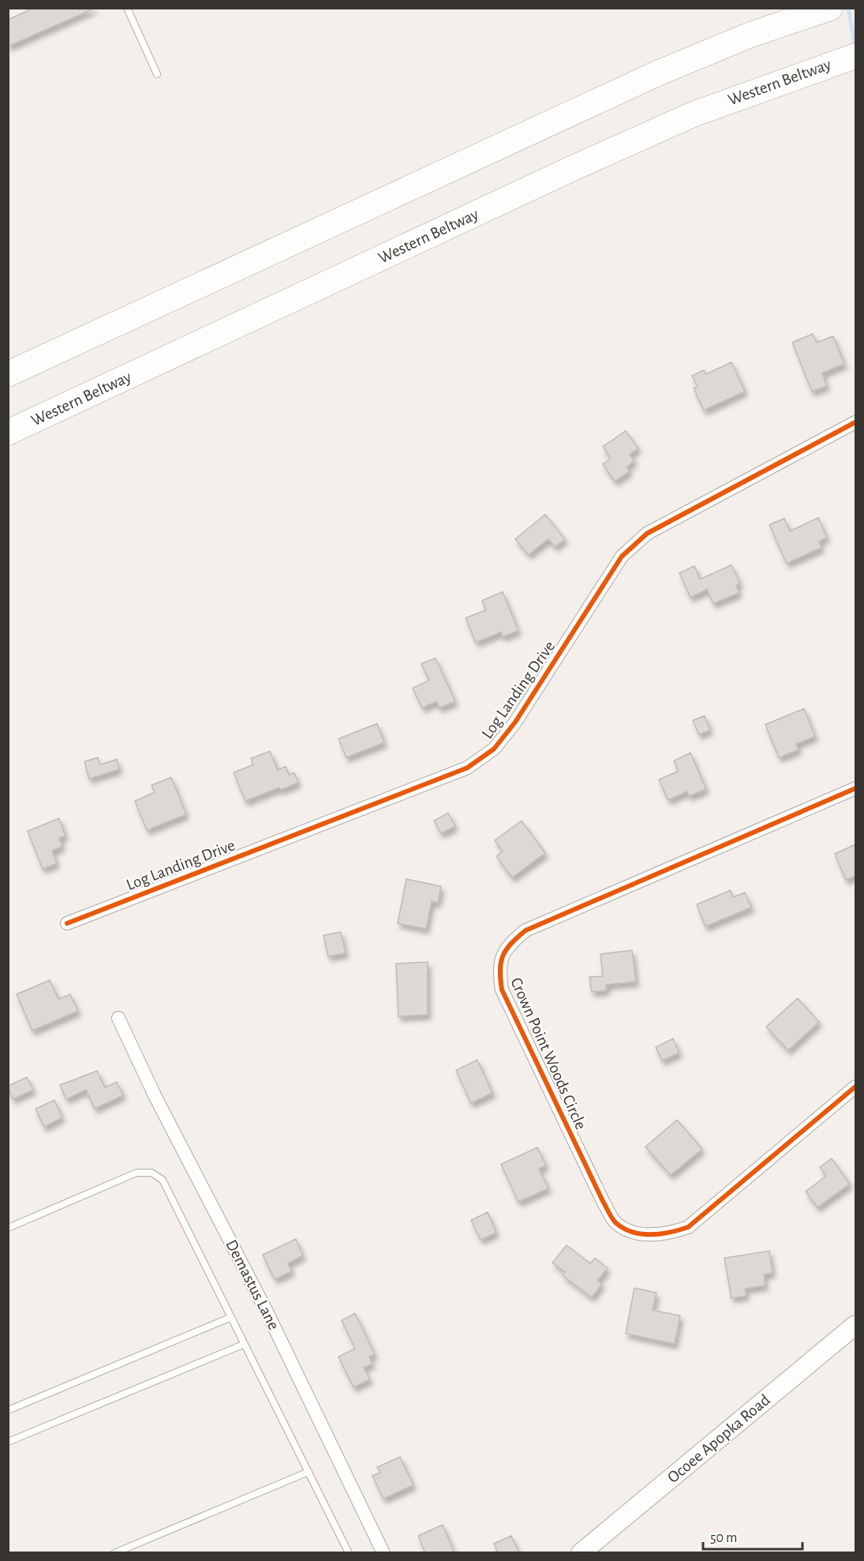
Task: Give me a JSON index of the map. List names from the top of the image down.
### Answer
{
  "streets": {
    "highway": ["Western Beltway"],
    "main road": ["Ocoee Apopka Road"],
    "street": ["Log Landing Drive", "Crown Point Woods Circle", "Demastus Lane"]
  },
  "scale_bar": "50 m"
}
